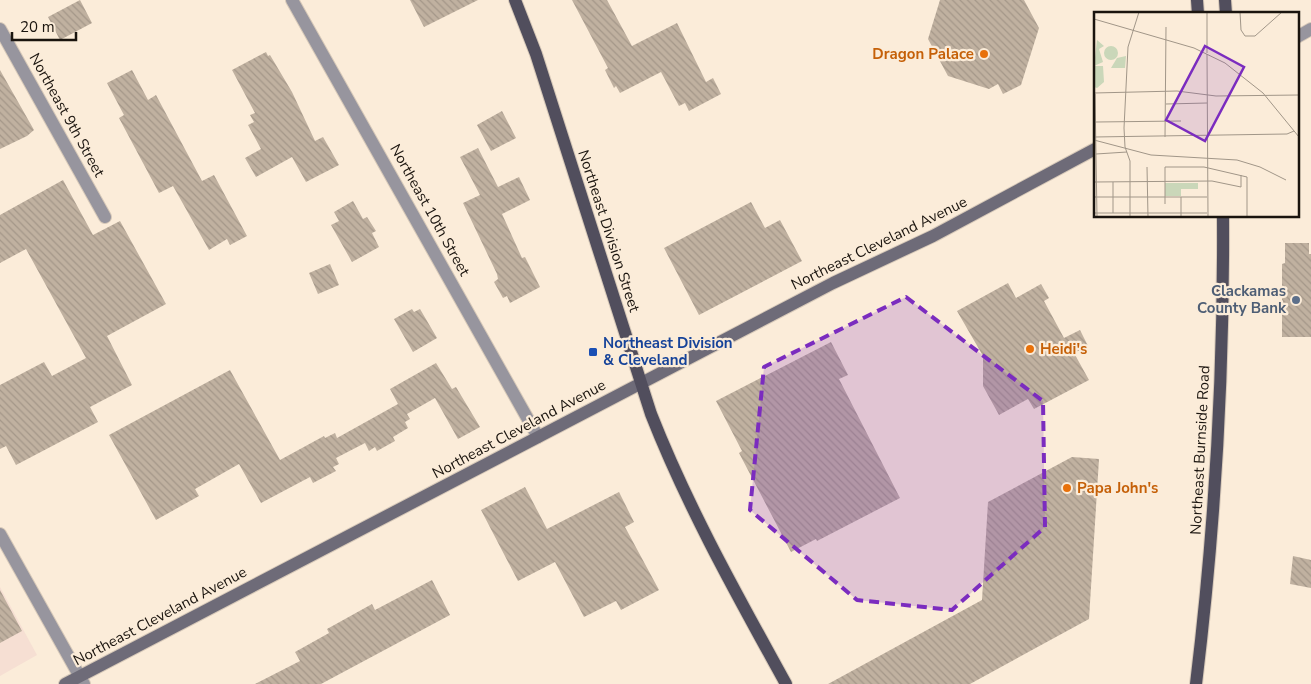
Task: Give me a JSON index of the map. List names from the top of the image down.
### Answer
{
  "streets": {
    "main road": ["Northeast Division Street", "Northeast Cleveland Avenue", "Northeast Burnside Road"],
    "street": ["Northeast 9th Street", "Northeast 10th Street"]
  },
  "crossings": [
    ["Northeast 10th Street", "Northeast Cleveland Avenue"],
    ["Northeast Division Street", "Northeast Cleveland Avenue"]
  ],
  "places": {
    "other": [
      "Dragon Palace",
      "Clackamas County Bank",
      "Heidi's",
      "Papa John's"
    ],
    "transit": ["Northeast Division & Cleveland"]
  },
  "scale_bar": "20 m"
}
